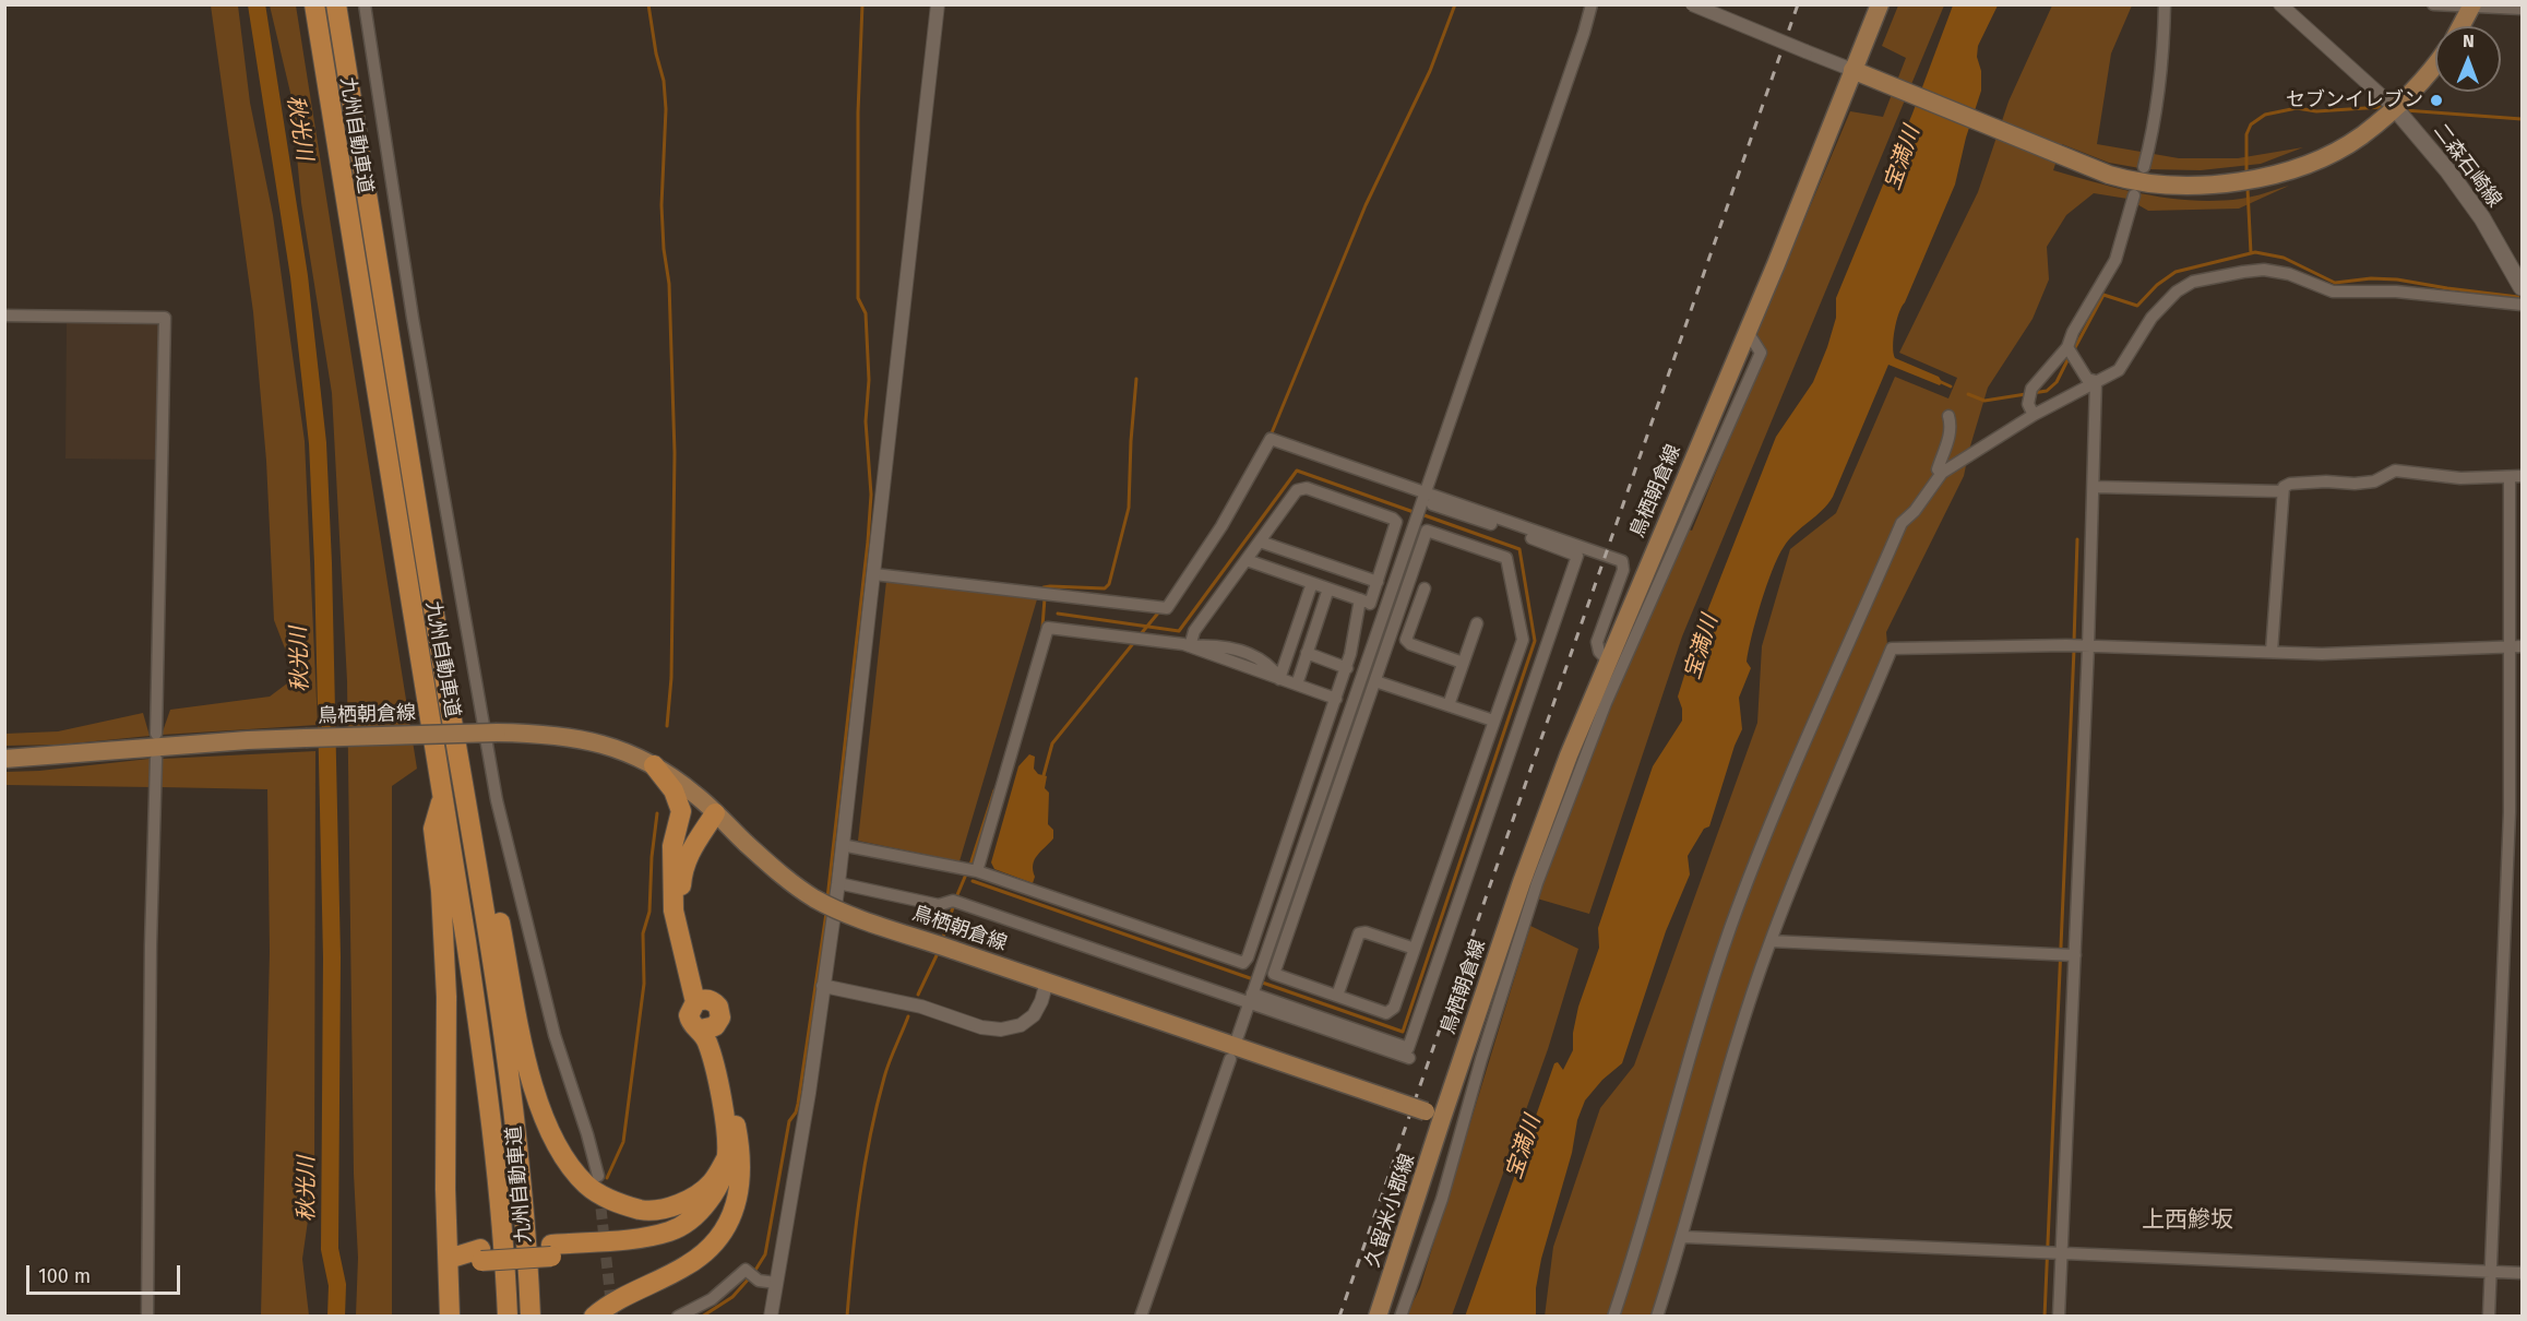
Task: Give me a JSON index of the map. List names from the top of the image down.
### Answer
{
  "streets": {
    "highway": ["九州自動車道"],
    "main road": ["二森石崎線", "鳥栖朝倉線", "久留米小郡線"]
  },
  "crossings": [
    ["鳥栖朝倉線", "久留米小郡線"]
  ],
  "districts": ["上西鰺坂"],
  "water": ["秋光川", "宝満川"],
  "places": ["セブンイレブン"],
  "scale_bar": "100 m",
  "north": "top"
}
